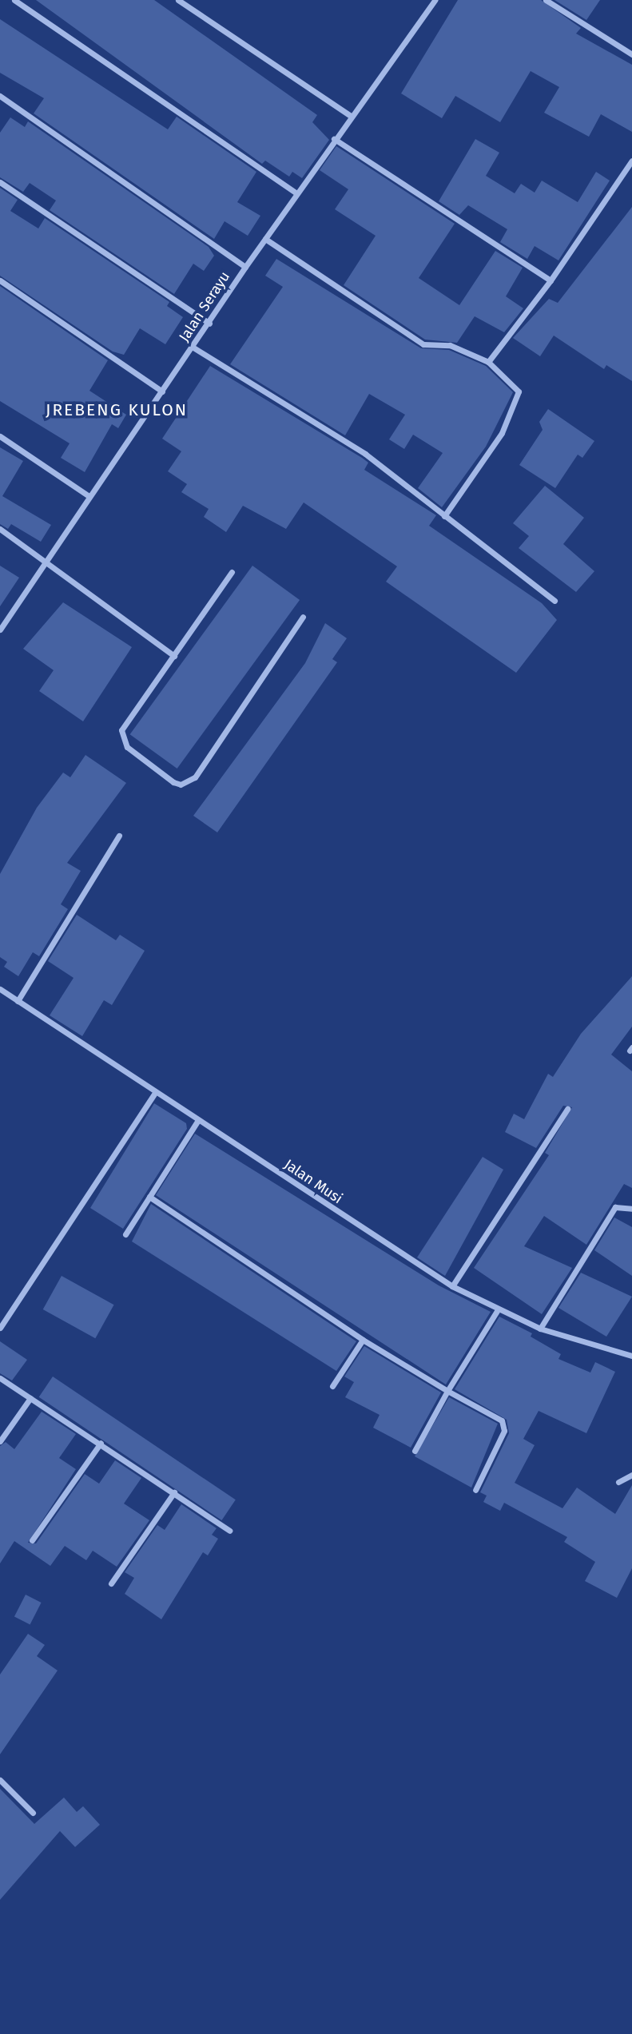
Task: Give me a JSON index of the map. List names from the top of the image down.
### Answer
{
  "streets": {
    "street": ["Jalan Serayu", "Jalan Musi"]
  },
  "districts": ["JREBENG KULON"]
}
